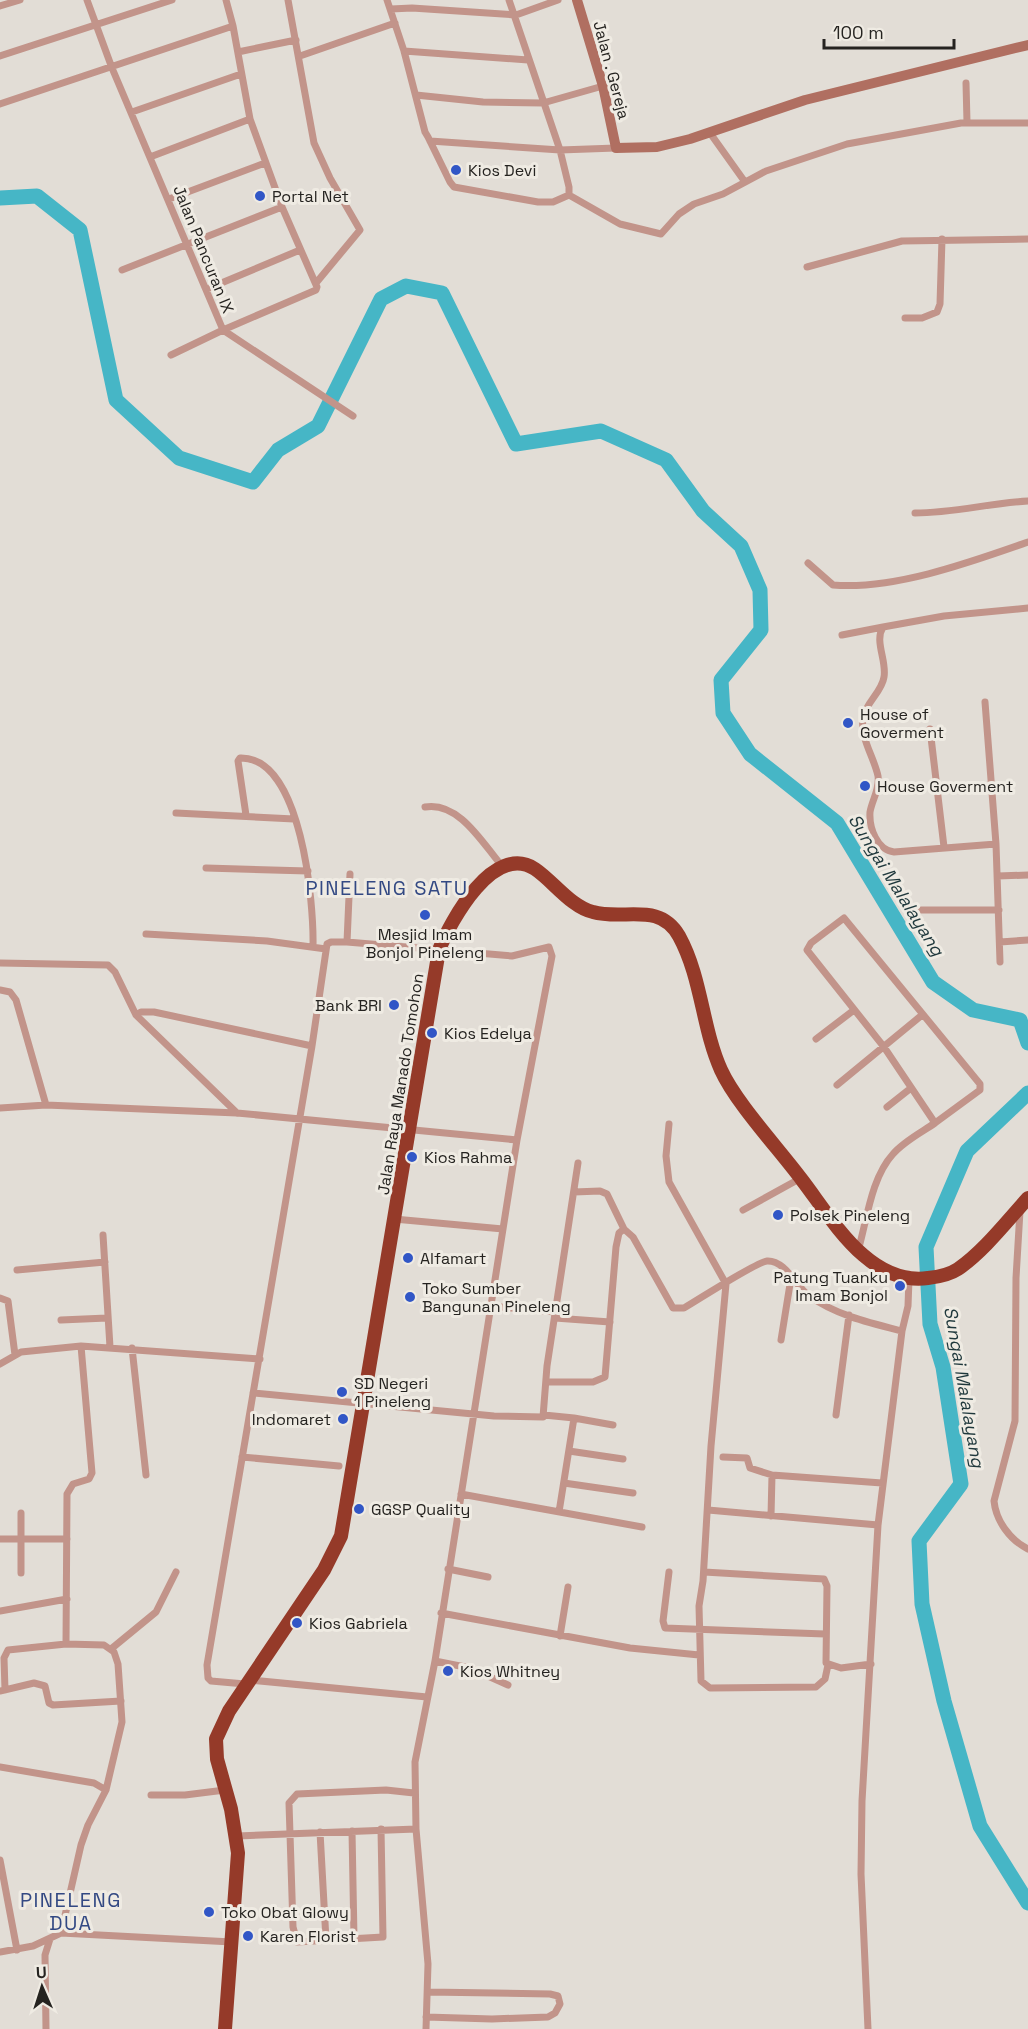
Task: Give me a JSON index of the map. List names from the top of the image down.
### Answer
{
  "streets": {
    "highway": ["Jalan Raya Manado Tomohon"],
    "street": ["Jalan . Gereja", "Jalan Pancuran IX"]
  },
  "districts": ["PINELENG SATU", "PINELENG DUA"],
  "water": ["Sungai Malalayang"],
  "places": [
    "Kios Devi",
    "Portal Net",
    "House of Goverment",
    "House Goverment",
    "Mesjid Imam Bonjol Pineleng",
    "Bank BRI",
    "Kios Edelya",
    "Kios Rahma",
    "Polsek Pineleng",
    "Alfamart",
    "Patung Tuanku Imam Bonjol",
    "Toko Sumber Bangunan Pineleng",
    "SD Negeri 1 Pineleng",
    "Indomaret",
    "GGSP Quality",
    "Kios Gabriela",
    "Kios Whitney",
    "Toko Obat Glowy",
    "Karen Florist"
  ],
  "scale_bar": "100 m",
  "north": "top"
}
